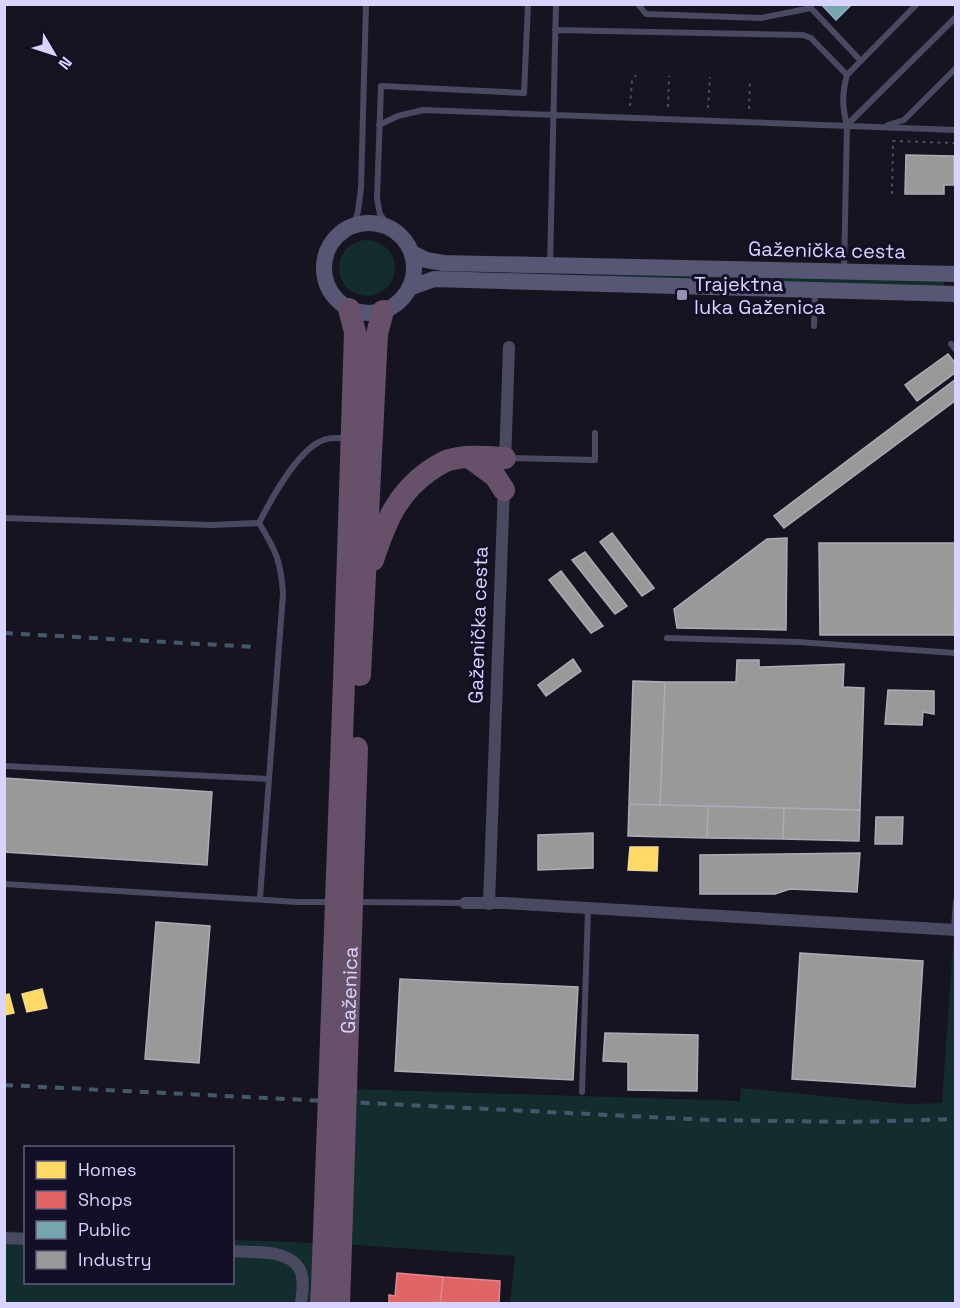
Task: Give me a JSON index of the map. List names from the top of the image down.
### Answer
{
  "streets": {
    "highway": ["Gaženica"],
    "main road": ["Gaženička cesta"]
  },
  "places": {
    "transit": ["Trajektna luka Gaženica"]
  },
  "legend": [
    "Homes",
    "Shops",
    "Public",
    "Industry"
  ],
  "north": "bottom right"
}
